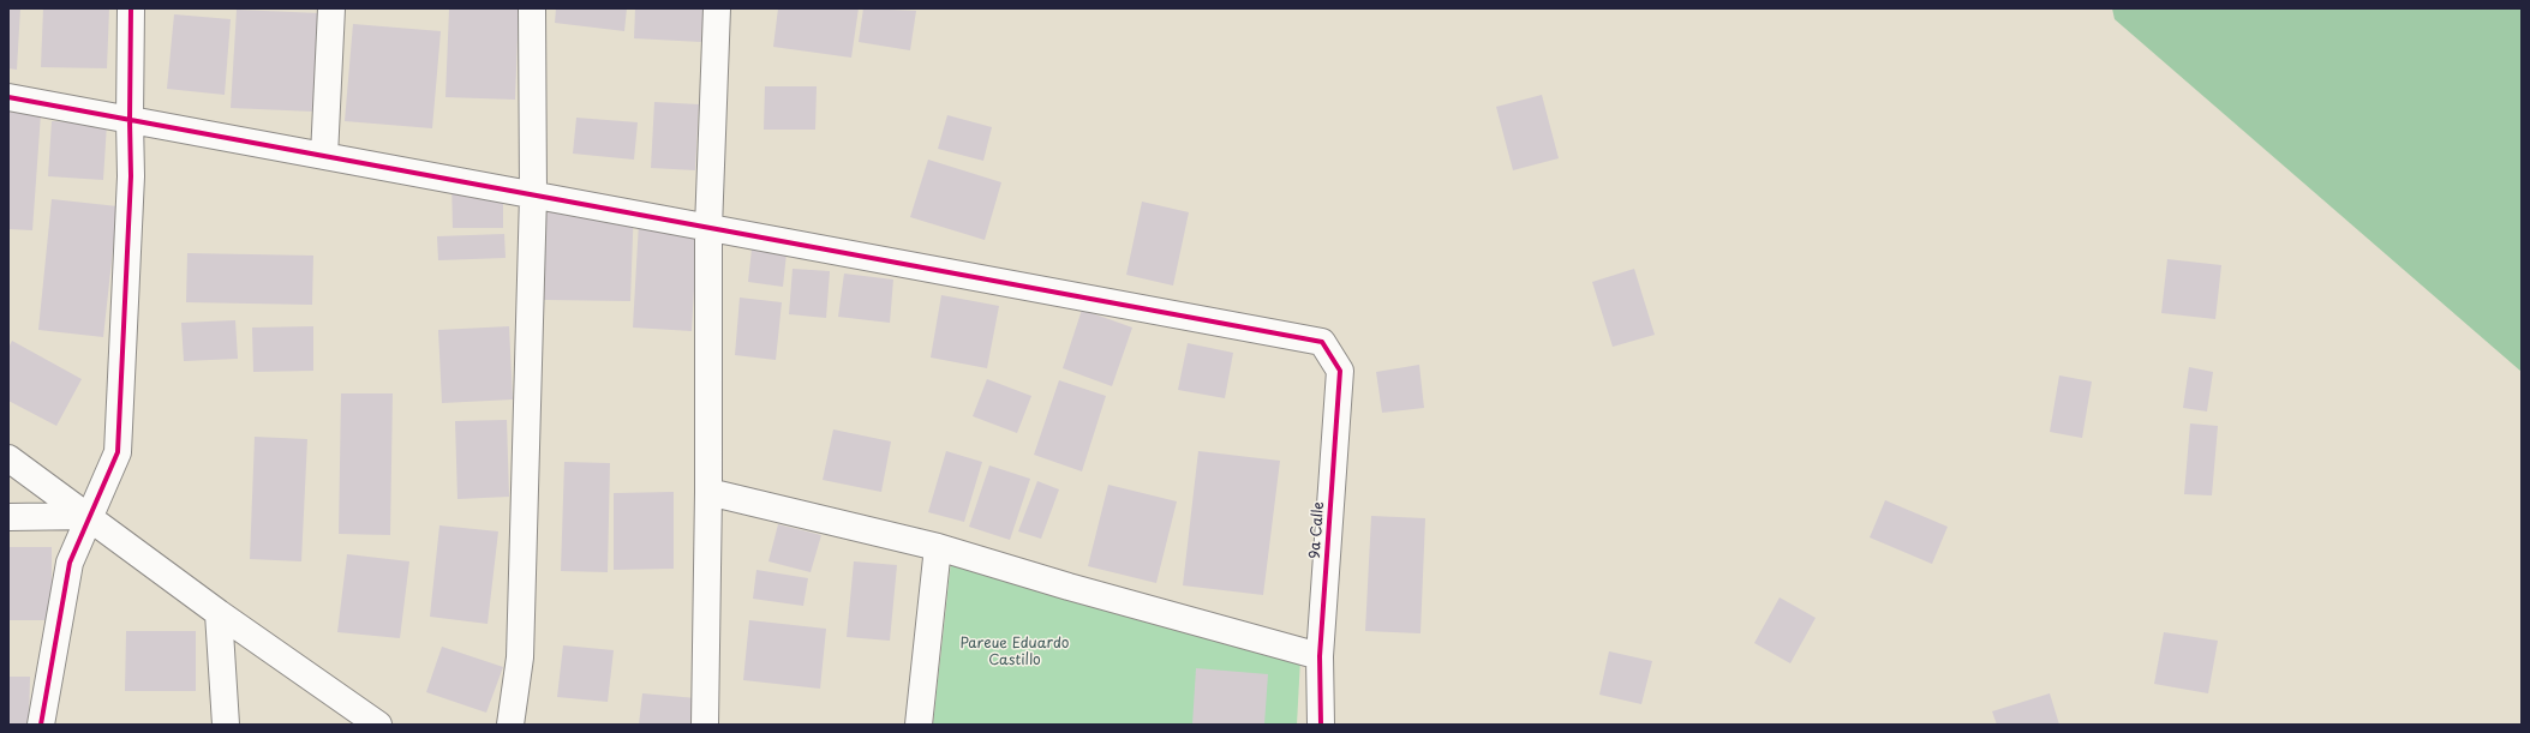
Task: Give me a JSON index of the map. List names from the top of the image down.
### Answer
{
  "streets": {
    "street": ["9a Calle"]
  },
  "parks": ["Pareue Eduardo Castillo"]
}
